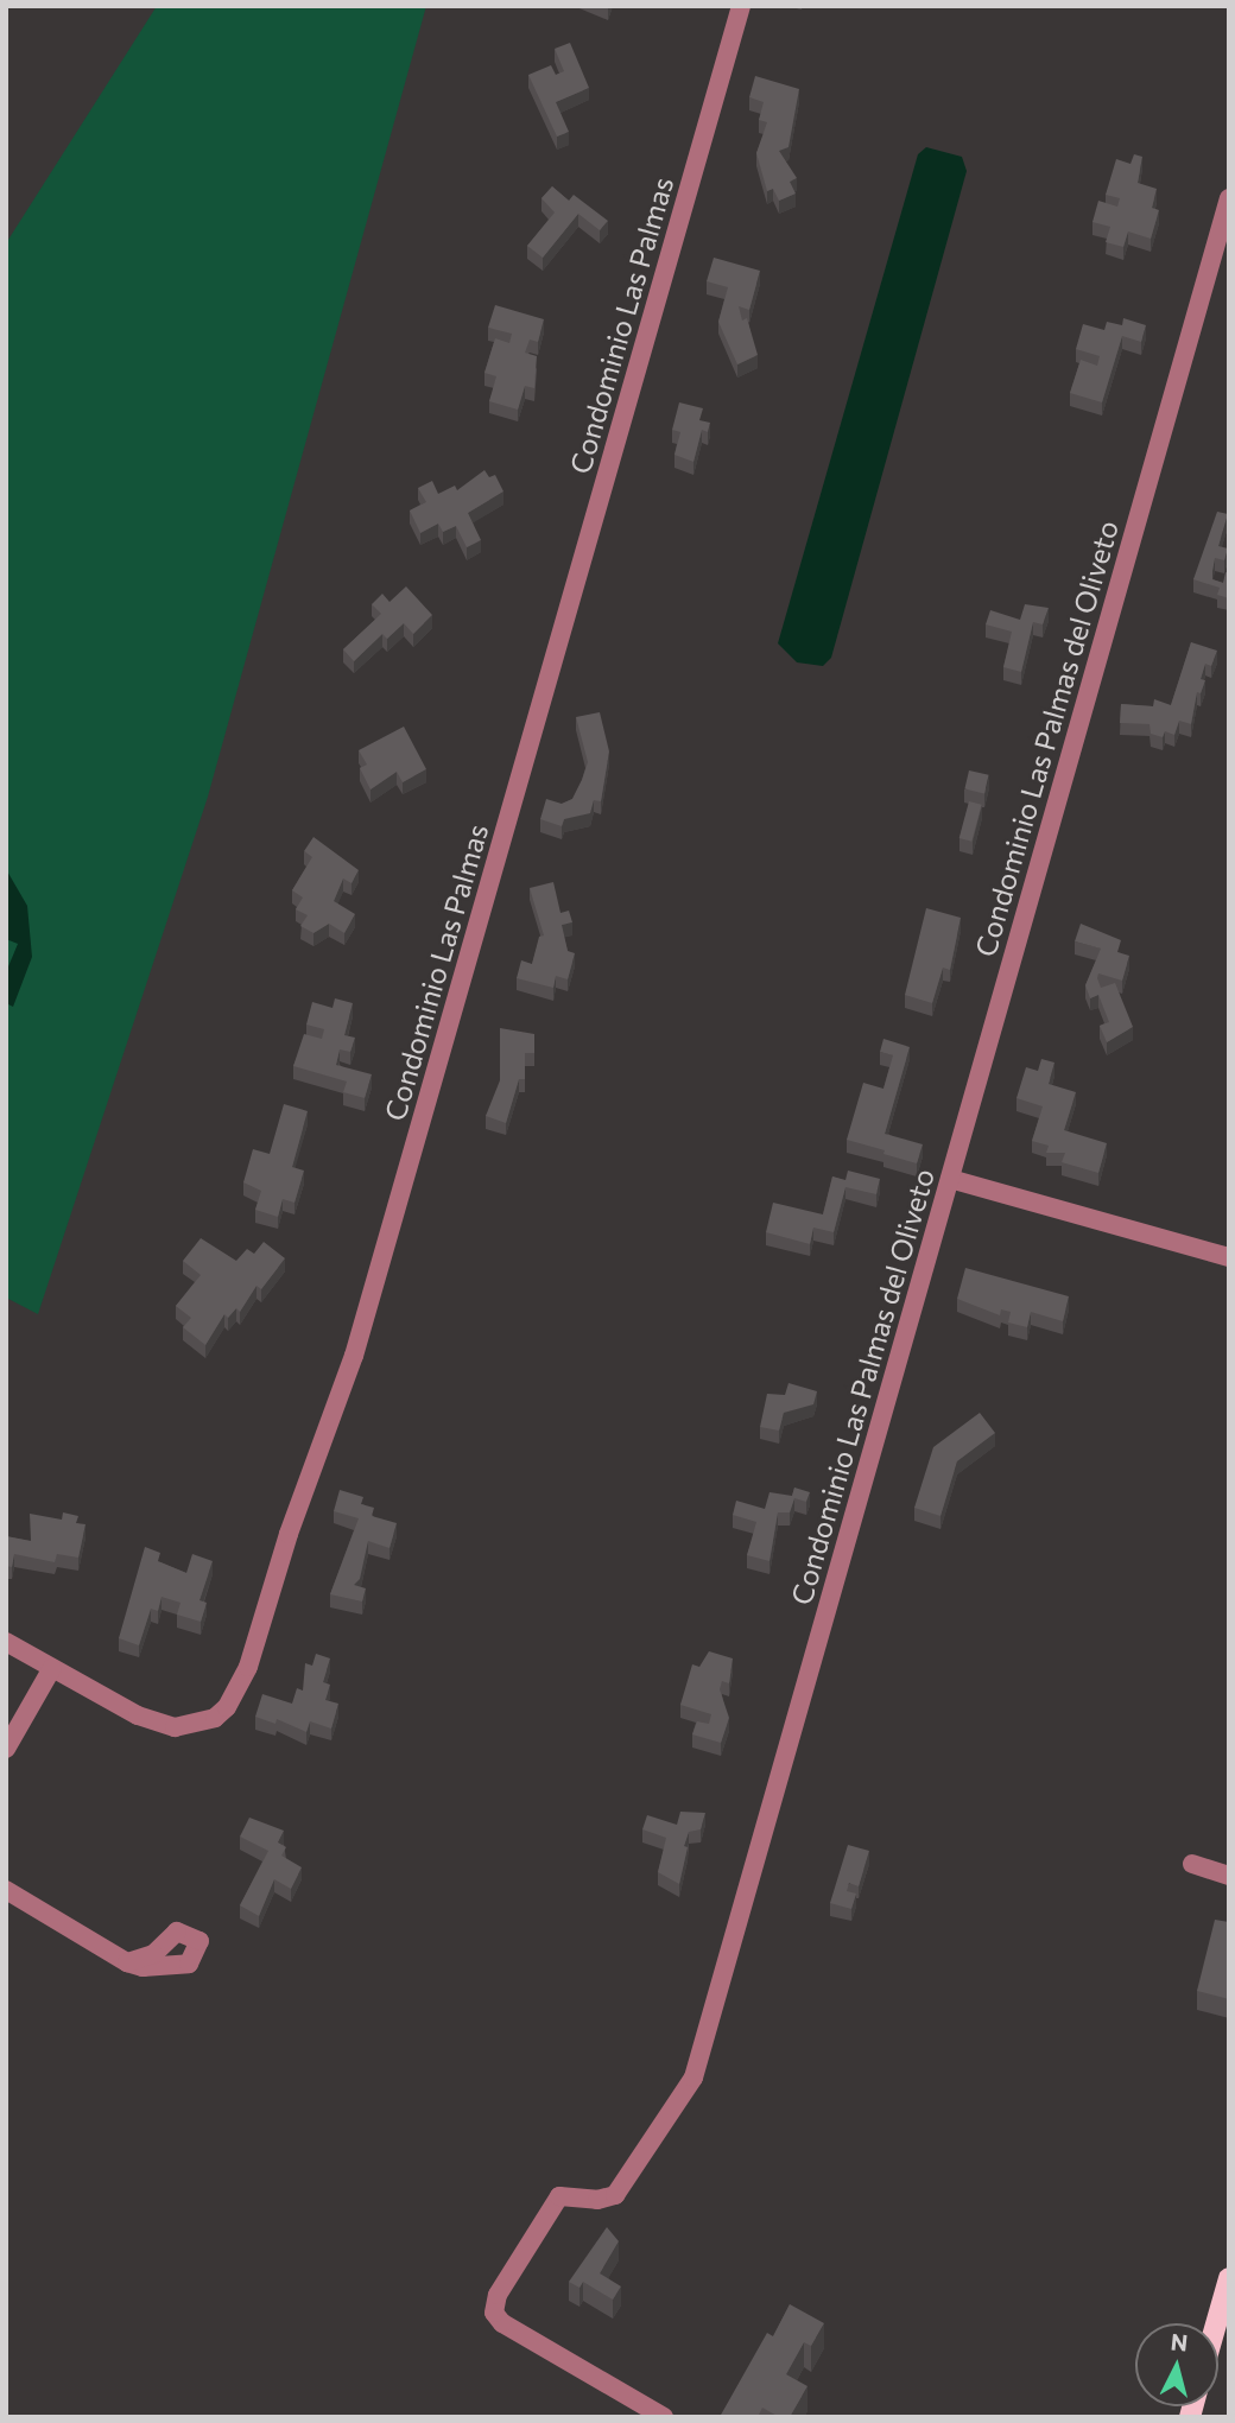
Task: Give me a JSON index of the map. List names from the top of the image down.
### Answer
{
  "streets": {
    "street": ["Condominio Las Palmas", "Condominio Las Palmas del Oliveto"]
  },
  "north": "top"
}
